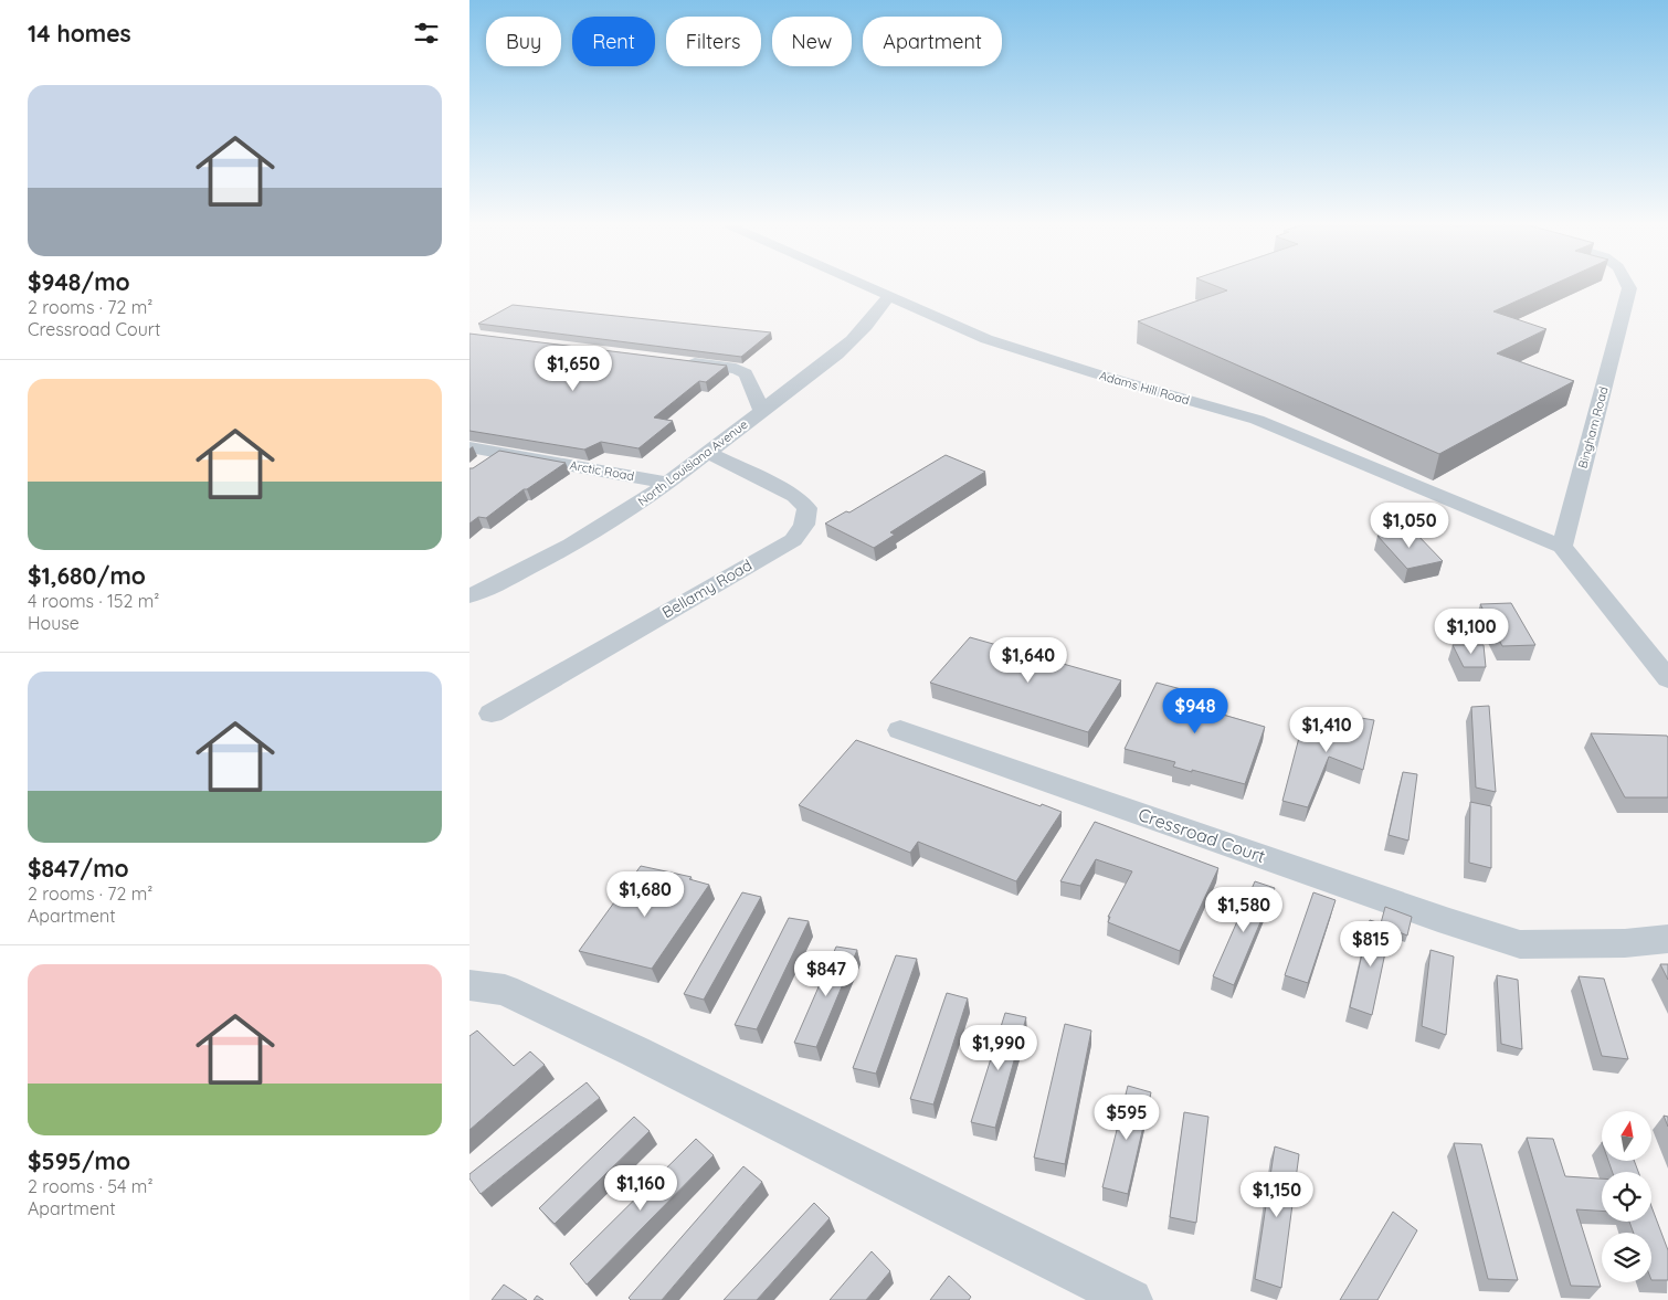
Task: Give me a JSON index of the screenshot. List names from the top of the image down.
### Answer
{
  "streets": {
    "street": [
      "Adams Hill Road",
      "Bingham Road",
      "North Louisiana Avenue",
      "Arctic Road",
      "Bellamy Road",
      "Cressroad Court"
    ]
  },
  "crossings": [
    ["Adams Hill Road", "Bingham Road"],
    ["Adams Hill Road", "North Louisiana Avenue"],
    ["North Louisiana Avenue", "Arctic Road"],
    ["North Louisiana Avenue", "Bellamy Road"]
  ],
  "north": "top",
  "page": {
    "heading": "14 homes",
    "chip": [
      "Buy",
      "Rent",
      "Filters",
      "New",
      "Apartment"
    ],
    "list": [
      {
        "name": "$948/mo",
        "note": "2 rooms · 72 m² · Cressroad Court"
      },
      {
        "name": "$1,680/mo",
        "note": "4 rooms · 152 m² · House"
      },
      {
        "name": "$847/mo",
        "note": "2 rooms · 72 m² · Apartment"
      },
      {
        "name": "$595/mo",
        "note": "2 rooms · 54 m² · Apartment"
      }
    ],
    "price": [
      "$1,650",
      "$1,050",
      "$1,100",
      "$1,640",
      "$948",
      "$1,410",
      "$1,680",
      "$1,580",
      "$815",
      "$847",
      "$1,990",
      "$595",
      "$1,160",
      "$1,150"
    ]
  }
}
